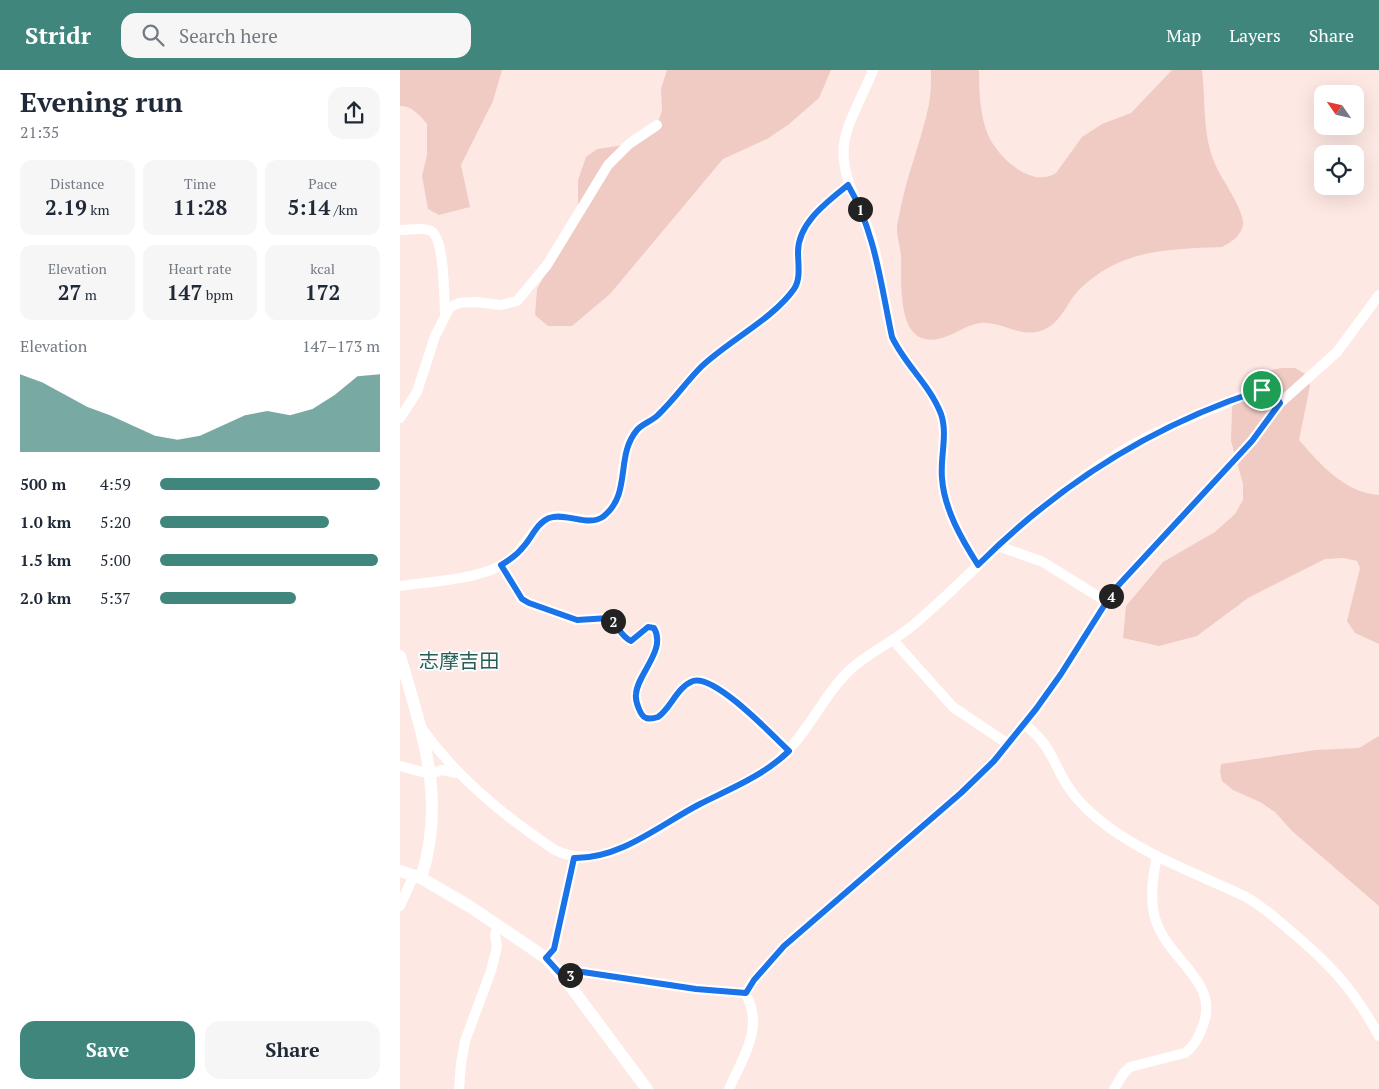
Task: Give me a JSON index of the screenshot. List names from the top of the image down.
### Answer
{
  "districts": ["志摩吉田"],
  "north": "top left",
  "page": {
    "header": "Stridr",
    "search": "Search here",
    "nav": ["Map", "Layers", "Share"],
    "heading": ["Evening run", "21:35"],
    "stats": [
      ["Distance", "2.19 km"],
      ["Time", "11:28"],
      ["Pace", "5:14 /km"],
      ["Elevation", "27 m"],
      ["Heart rate", "147 bpm"],
      ["kcal", "172"]
    ],
    "pins": [
      "1",
      "4",
      "2",
      "3"
    ],
    "chart": ["Elevation", "147–173 m"],
    "list": [
      {
        "name": "500 m",
        "note": "4:59"
      },
      {
        "name": "1.0 km",
        "note": "5:20"
      },
      {
        "name": "1.5 km",
        "note": "5:00"
      },
      {
        "name": "2.0 km",
        "note": "5:37"
      }
    ],
    "buttons": ["Save", "Share"]
  }
}
